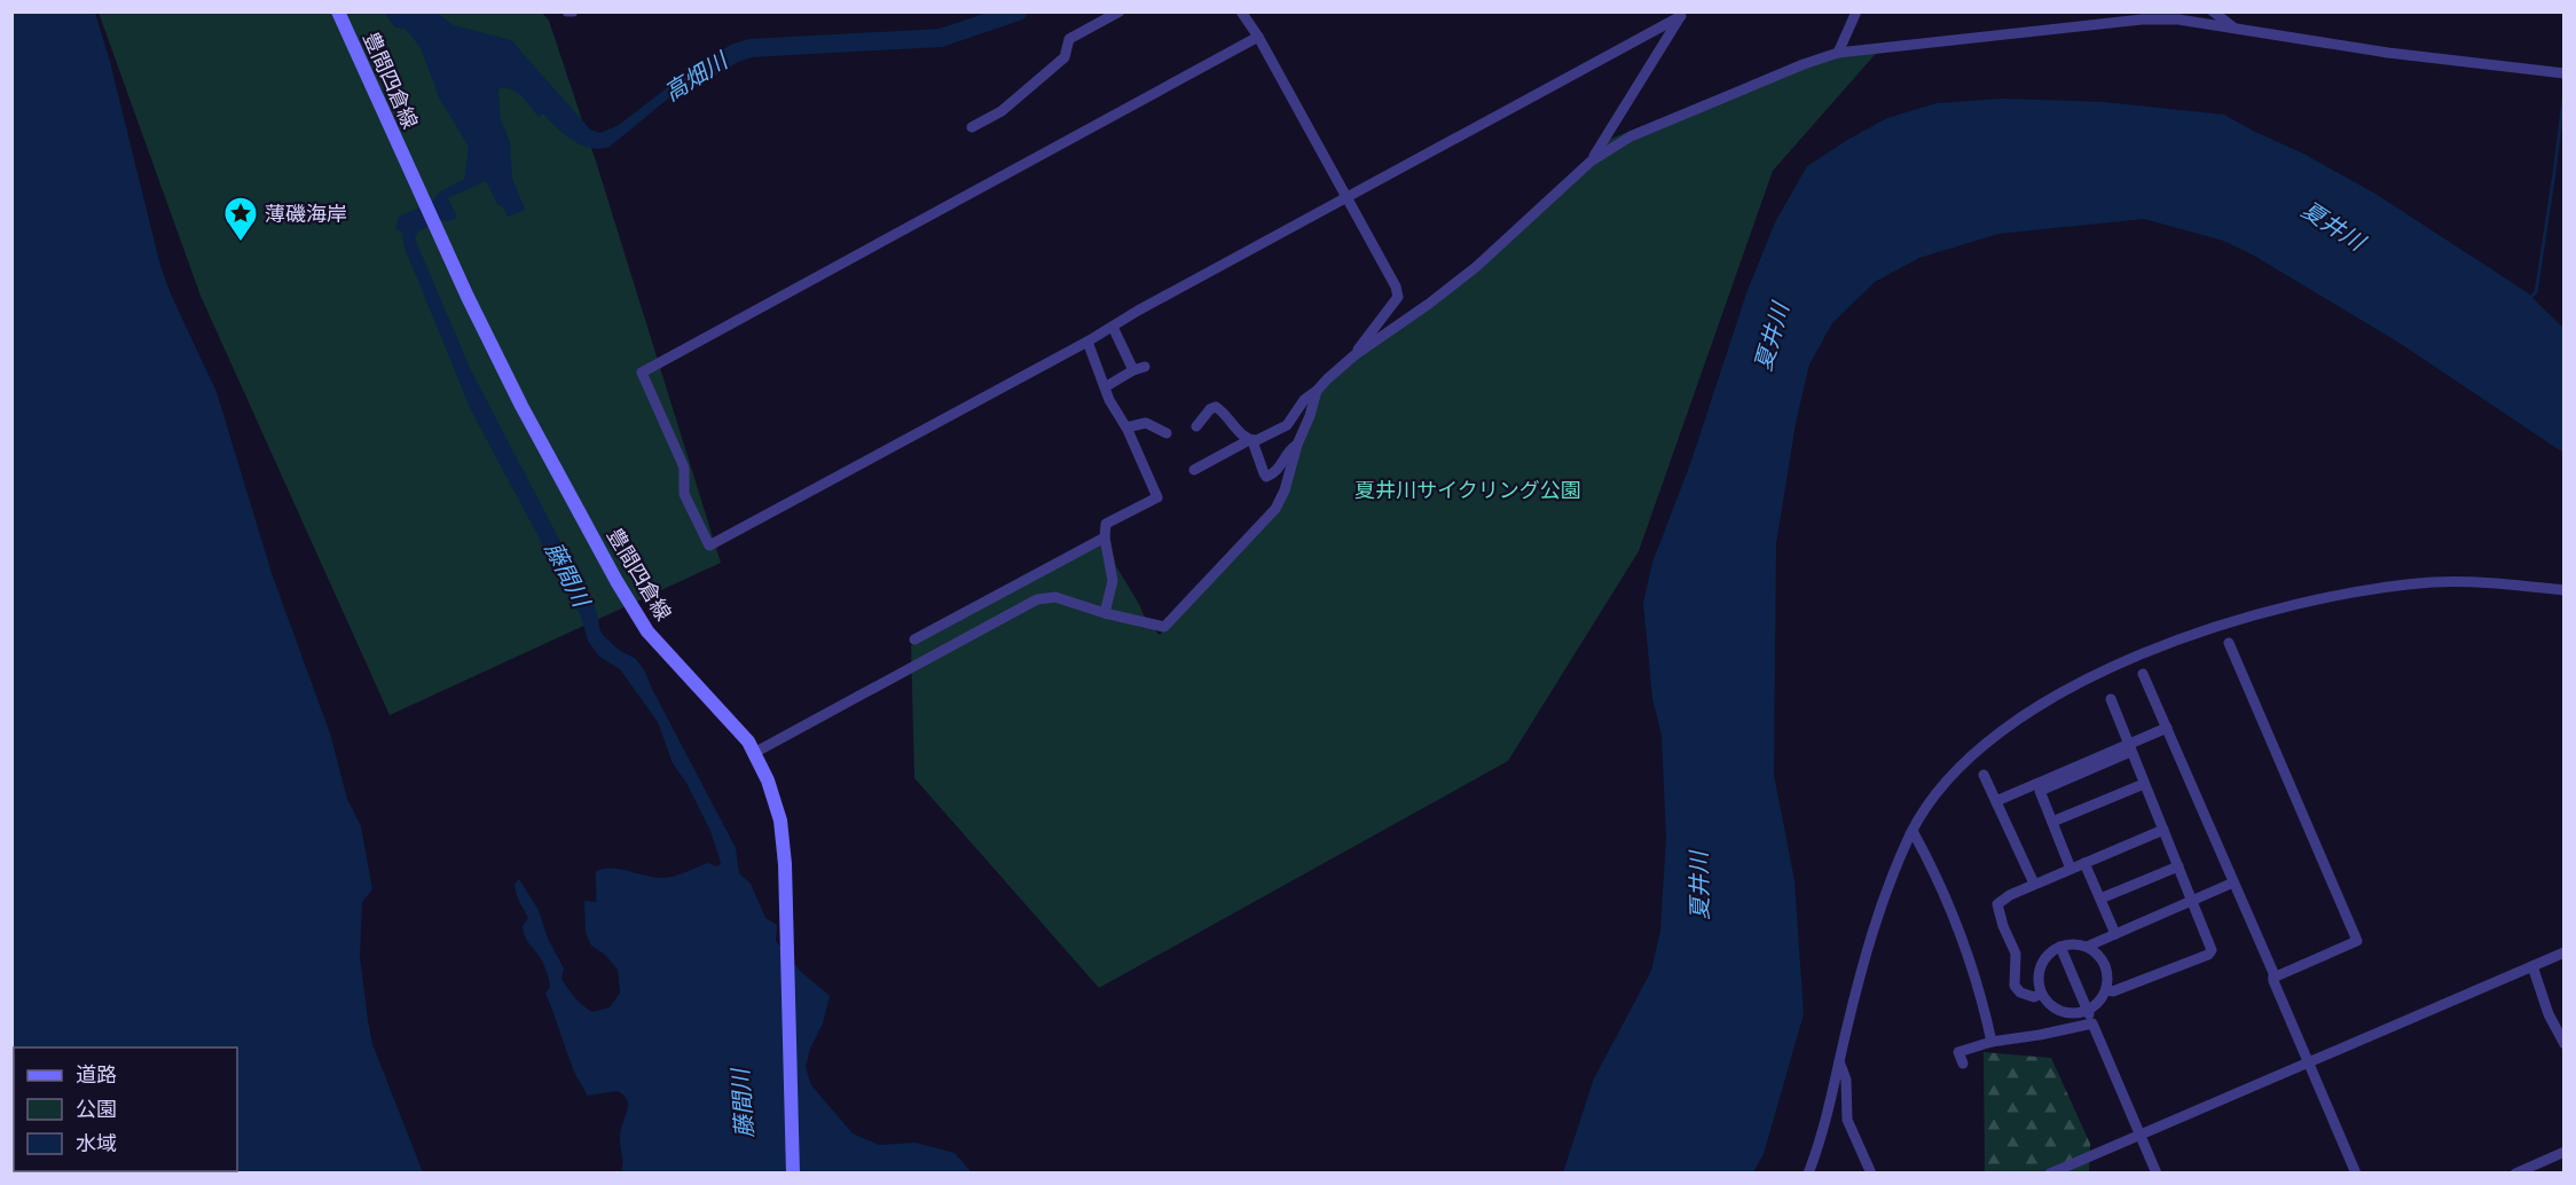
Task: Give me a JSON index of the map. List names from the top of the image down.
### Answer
{
  "streets": {
    "main road": ["豊間四倉線"]
  },
  "water": ["高畑川", "夏井川", "藤間川"],
  "parks": ["夏井川サイクリング公園"],
  "places": {
    "place": ["薄磯海岸"]
  },
  "legend": ["道路", "公園", "水域"]
}
